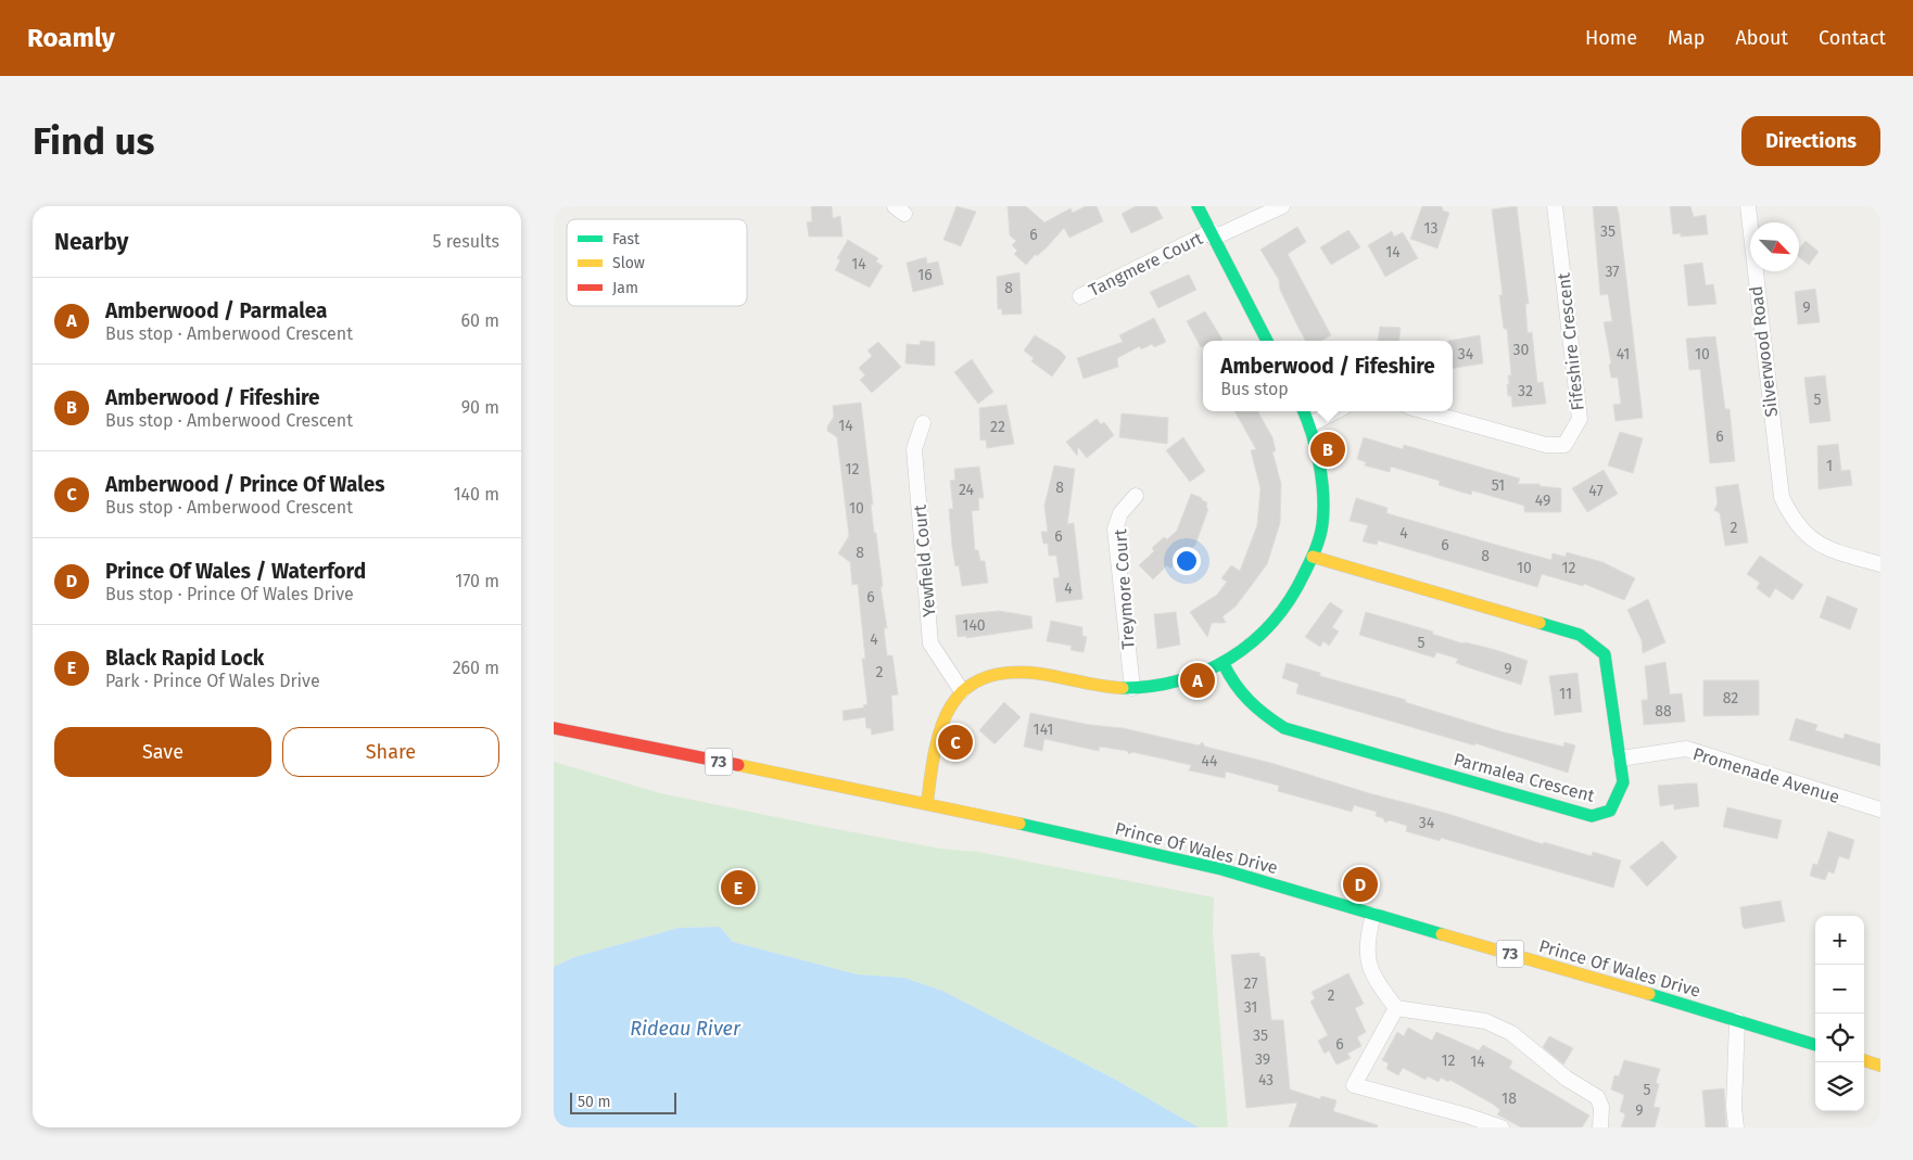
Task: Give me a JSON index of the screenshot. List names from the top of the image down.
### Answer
{
  "streets": {
    "street": [
      "Tangmere Court",
      "Fifeshire Crescent",
      "Silverwood Road",
      "Yewfield Court",
      "Treymore Court",
      "73",
      "Promenade Avenue",
      "Parmalea Crescent",
      "Prince Of Wales Drive"
    ]
  },
  "crossings": [
    ["Promenade Avenue", "Parmalea Crescent"]
  ],
  "water": ["Rideau River"],
  "house_numbers": [
    "13",
    "35",
    "6",
    "14",
    "14",
    "37",
    "16",
    "8",
    "9",
    "30",
    "34",
    "41",
    "10",
    "32",
    "5",
    "14",
    "22",
    "6",
    "1",
    "12",
    "51",
    "8",
    "24",
    "47",
    "49",
    "10",
    "2",
    "4",
    "6",
    "6",
    "8",
    "8",
    "10",
    "12",
    "4",
    "6",
    "140",
    "4",
    "5",
    "9",
    "2",
    "11",
    "82",
    "88",
    "141",
    "44",
    "34",
    "27",
    "2",
    "31",
    "35",
    "6",
    "39",
    "12",
    "14",
    "43",
    "5",
    "18",
    "9"
  ],
  "legend": ["Fast", "Slow", "Jam"],
  "scale_bar": "50 m",
  "north": "bottom right",
  "page": {
    "header": "Roamly",
    "nav": [
      "Home",
      "Map",
      "About",
      "Contact"
    ],
    "buttons": [
      "Directions",
      ["Save", "Share"]
    ],
    "title": "Find us",
    "heading": ["Nearby", "5 results"],
    "list": [
      {
        "mark": "A",
        "name": "Amberwood / Parmalea",
        "note": "Bus stop · Amberwood Crescent",
        "value": "60 m"
      },
      {
        "mark": "B",
        "name": "Amberwood / Fifeshire",
        "note": "Bus stop · Amberwood Crescent",
        "value": "90 m"
      },
      {
        "mark": "C",
        "name": "Amberwood / Prince Of Wales",
        "note": "Bus stop · Amberwood Crescent",
        "value": "140 m"
      },
      {
        "mark": "D",
        "name": "Prince Of Wales / Waterford",
        "note": "Bus stop · Prince Of Wales Drive",
        "value": "170 m"
      },
      {
        "mark": "E",
        "name": "Black Rapid Lock",
        "note": "Park · Prince Of Wales Drive",
        "value": "260 m"
      }
    ],
    "popup": ["Amberwood / Fifeshire", "Bus stop"],
    "pins": [
      "B",
      "A",
      "C",
      "D",
      "E"
    ],
    "map_buttons": ["+", "−"],
    "scale": "50 m"
  }
}
